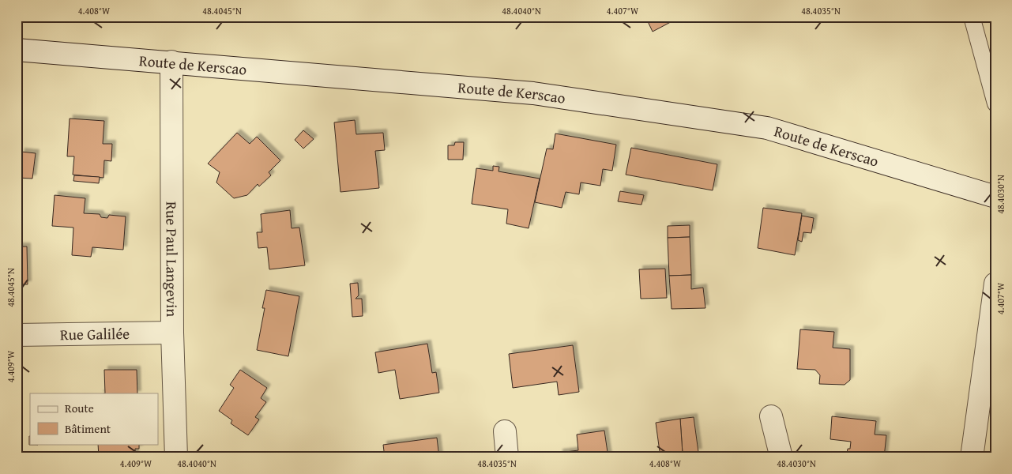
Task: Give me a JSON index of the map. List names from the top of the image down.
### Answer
{
  "streets": {
    "street": ["Route de Kerscao", "Rue Paul Langevin", "Rue Galilée"]
  },
  "crossings": [
    ["Route de Kerscao", "Rue Paul Langevin"],
    ["Rue Paul Langevin", "Rue Galilée"]
  ],
  "legend": ["Route", "Bâtiment"],
  "coordinates": [
    "4.408°W",
    "48.4045°N",
    "48.4040°N",
    "4.407°W",
    "48.4035°N",
    "48.4030°N",
    "4.409°W"
  ]
}
